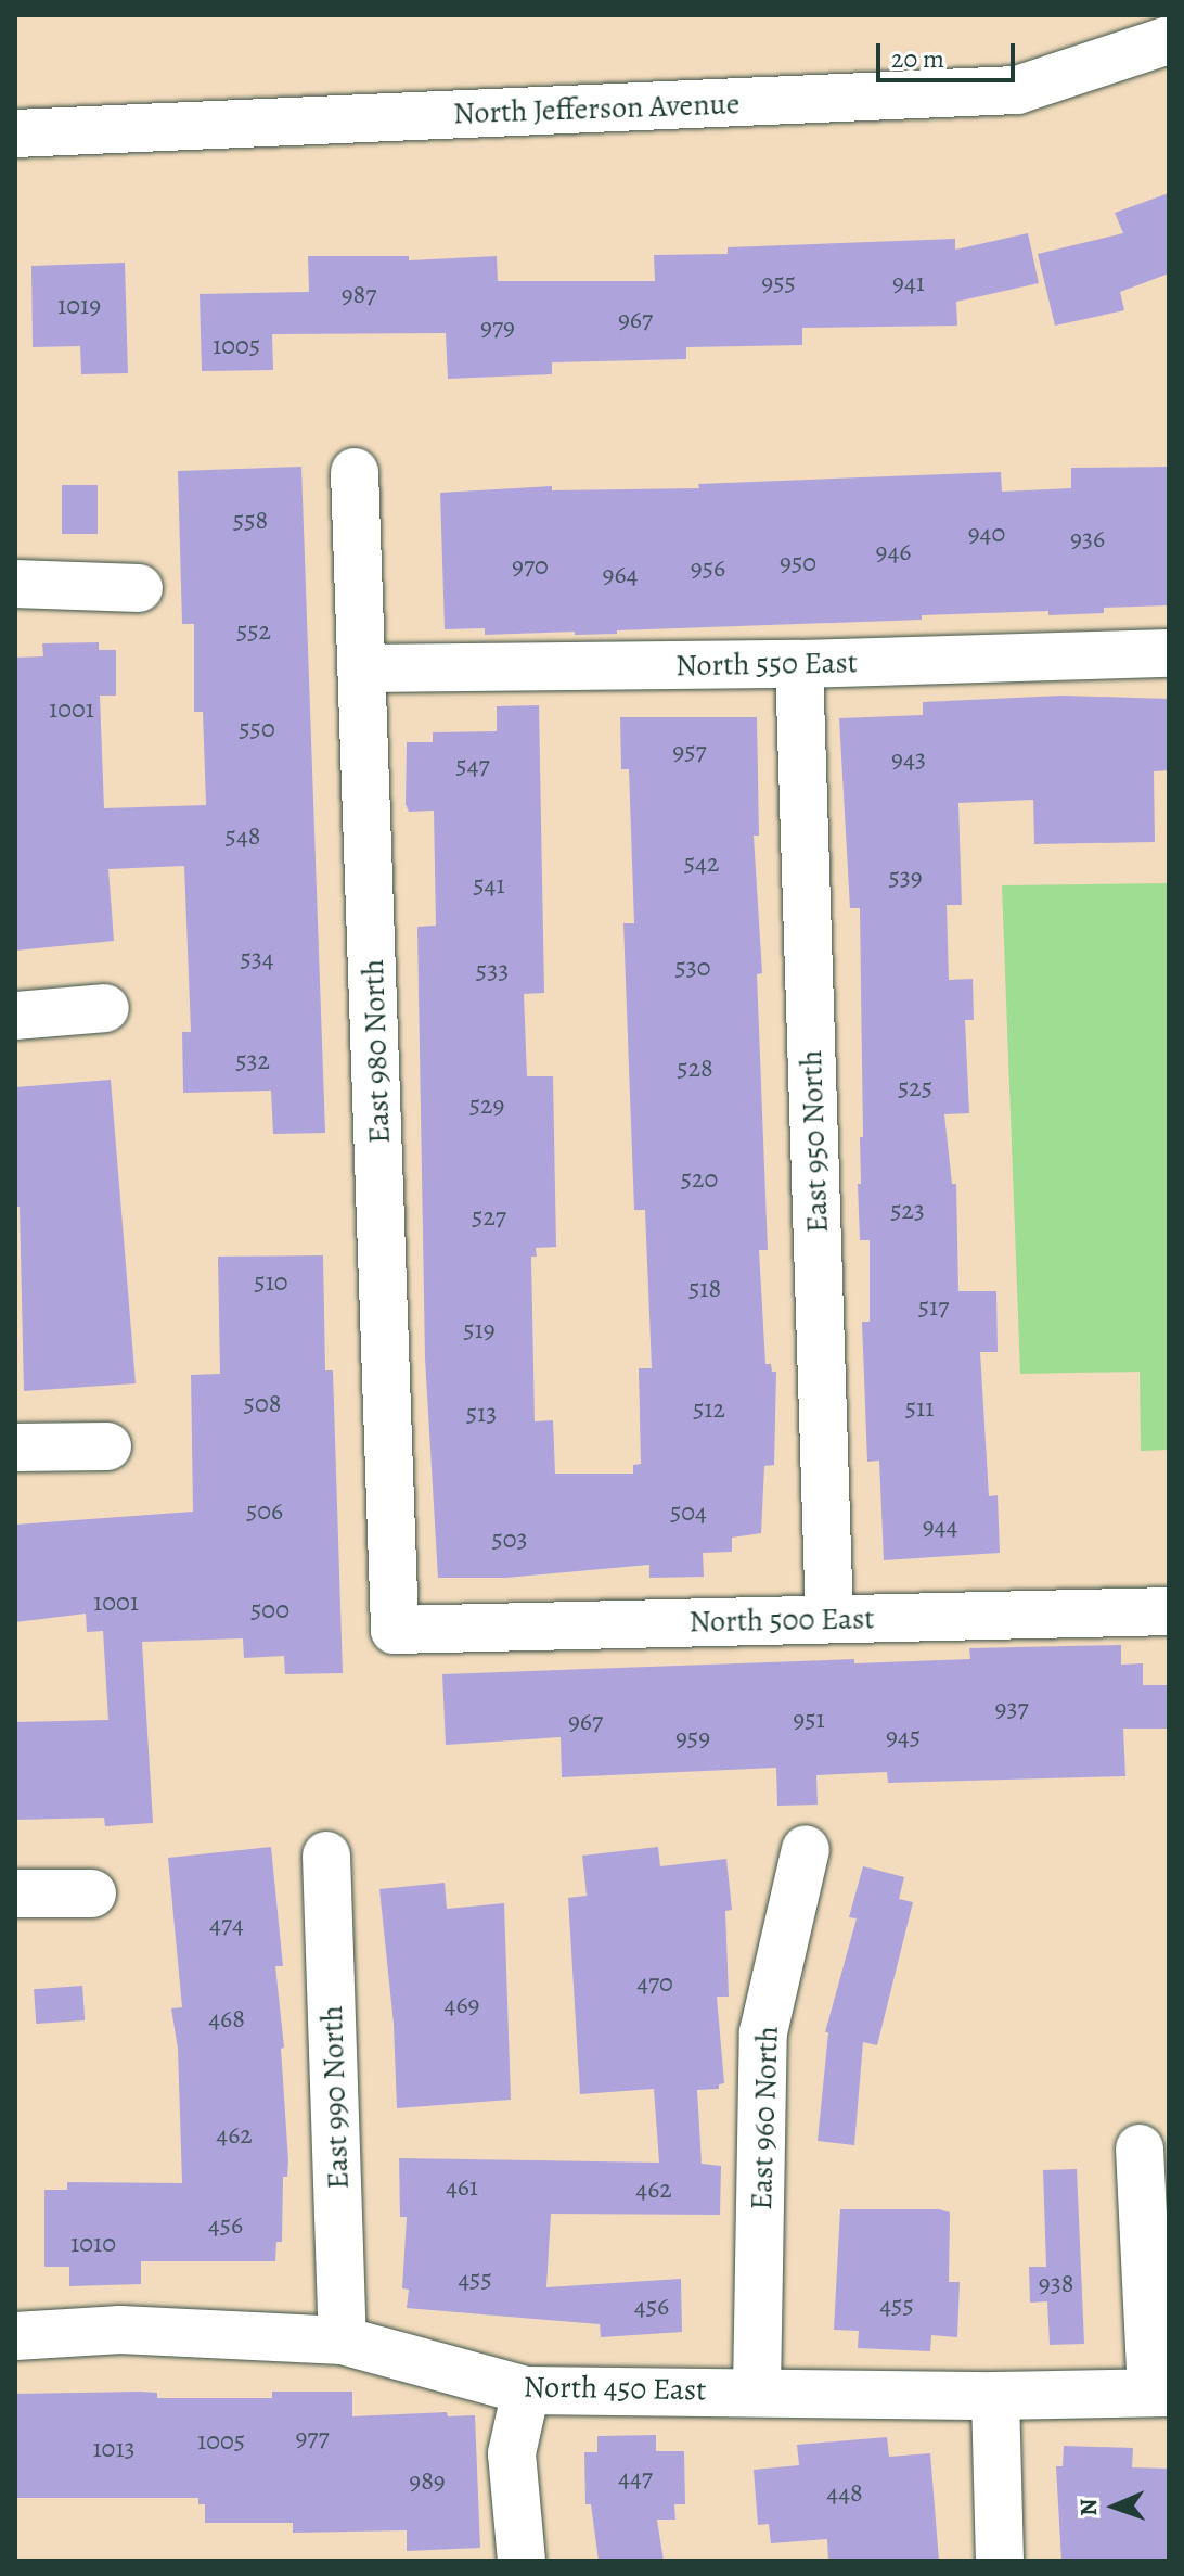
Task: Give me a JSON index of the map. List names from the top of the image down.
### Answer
{
  "streets": {
    "street": [
      "North Jefferson Avenue",
      "North 550 East",
      "East 980 North",
      "East 950 North",
      "North 500 East",
      "East 990 North",
      "East 960 North",
      "North 450 East"
    ]
  },
  "crossings": [
    ["North 550 East", "East 980 North"],
    ["North 550 East", "East 950 North"],
    ["East 980 North", "North 500 East"],
    ["East 950 North", "North 500 East"],
    ["East 990 North", "North 450 East"],
    ["East 960 North", "North 450 East"]
  ],
  "house_numbers": [
    "955",
    "941",
    "987",
    "1019",
    "967",
    "979",
    "1005",
    "558",
    "940",
    "936",
    "946",
    "950",
    "970",
    "956",
    "964",
    "552",
    "1001",
    "550",
    "957",
    "943",
    "547",
    "548",
    "542",
    "539",
    "541",
    "534",
    "530",
    "533",
    "532",
    "528",
    "525",
    "529",
    "520",
    "523",
    "527",
    "510",
    "518",
    "517",
    "519",
    "508",
    "511",
    "512",
    "513",
    "506",
    "504",
    "944",
    "503",
    "1001",
    "500",
    "937",
    "951",
    "967",
    "945",
    "959",
    "474",
    "470",
    "469",
    "468",
    "462",
    "461",
    "462",
    "456",
    "1010",
    "455",
    "938",
    "455",
    "456",
    "977",
    "1005",
    "1013",
    "447",
    "989",
    "448"
  ],
  "scale_bar": "20 m",
  "north": "left"
}
